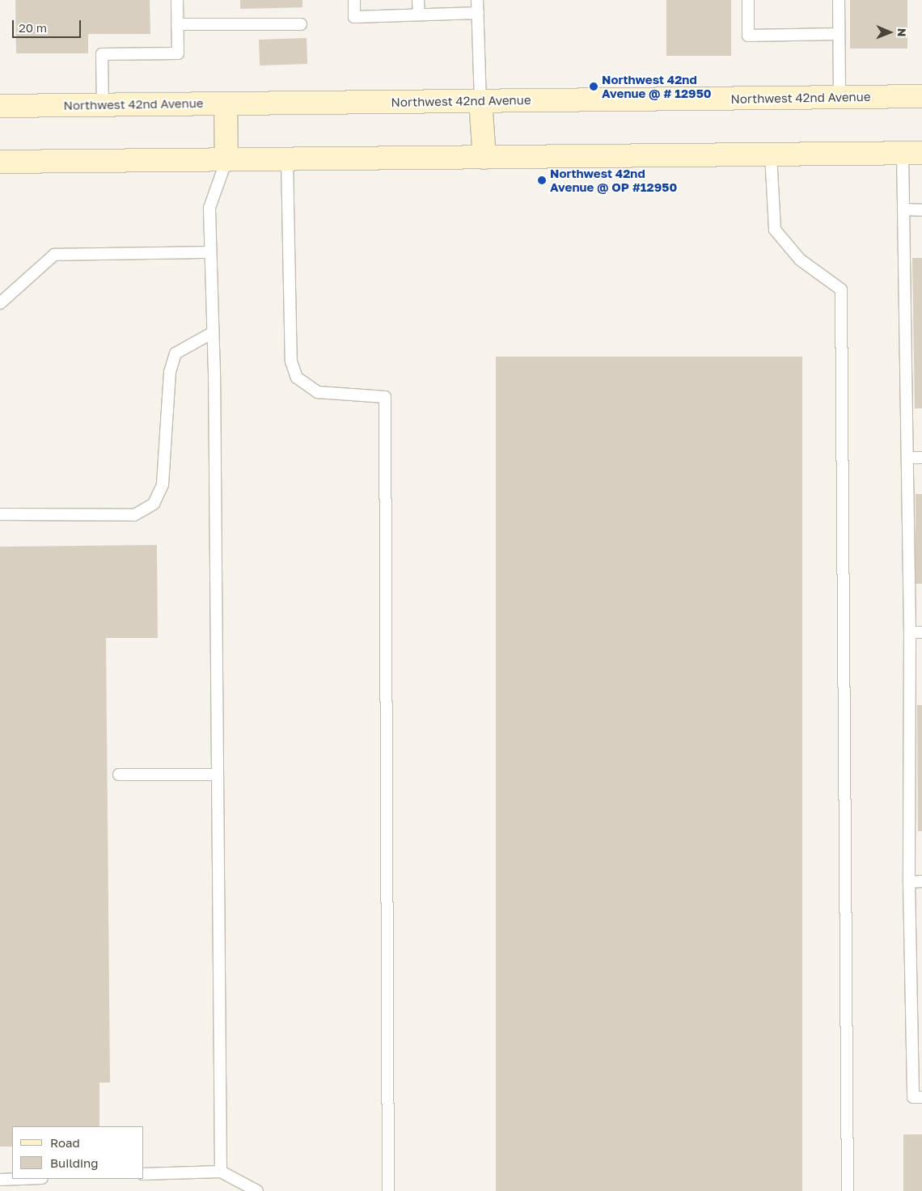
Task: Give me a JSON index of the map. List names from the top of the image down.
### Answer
{
  "streets": {
    "main road": ["Northwest 42nd Avenue"]
  },
  "places": ["Northwest 42nd Avenue @ # 12950", "Northwest 42nd Avenue @ OP #12950"],
  "legend": ["Road", "Building"],
  "scale_bar": "20 m",
  "north": "right"
}
